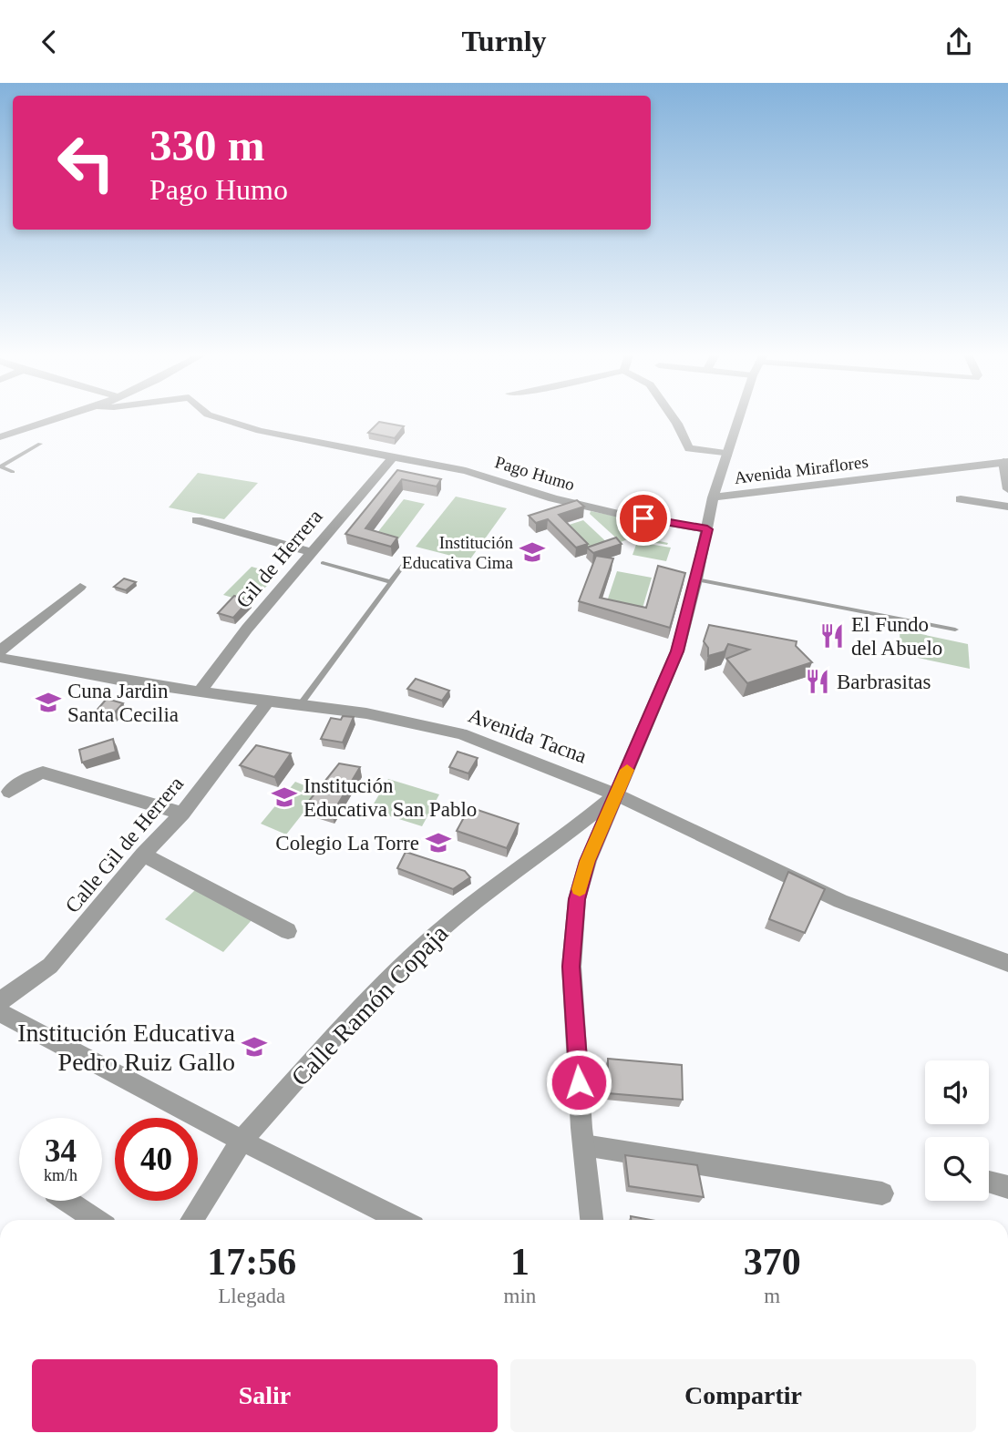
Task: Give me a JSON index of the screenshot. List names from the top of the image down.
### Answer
{
  "streets": {
    "street": [
      "Avenida Miraflores",
      "Pago Humo",
      "Gil de Herrera",
      "Avenida Tacna",
      "Calle Gil de Herrera",
      "Calle Ramón Copaja"
    ]
  },
  "crossings": [
    ["Pago Humo", "Gil de Herrera"],
    ["Gil de Herrera", "Avenida Tacna"],
    ["Avenida Tacna", "Calle Gil de Herrera"],
    ["Avenida Tacna", "Calle Ramón Copaja"]
  ],
  "places": {
    "school or university": [
      "Institución Educativa Cima",
      "Cuna Jardin Santa Cecilia",
      "Institución Educativa San Pablo",
      "Colegio La Torre",
      "Institución Educativa Pedro Ruiz Gallo"
    ],
    "restaurant": ["El Fundo del Abuelo", "Barbrasitas"]
  },
  "page": {
    "header": "Turnly",
    "turn": ["330 m", "Pago Humo"],
    "speed": "34 km/h",
    "limit": "40",
    "eta": [
      "17:56",
      "Llegada",
      "1",
      "min",
      "370",
      "m"
    ],
    "buttons": ["Salir", "Compartir"]
  }
}
